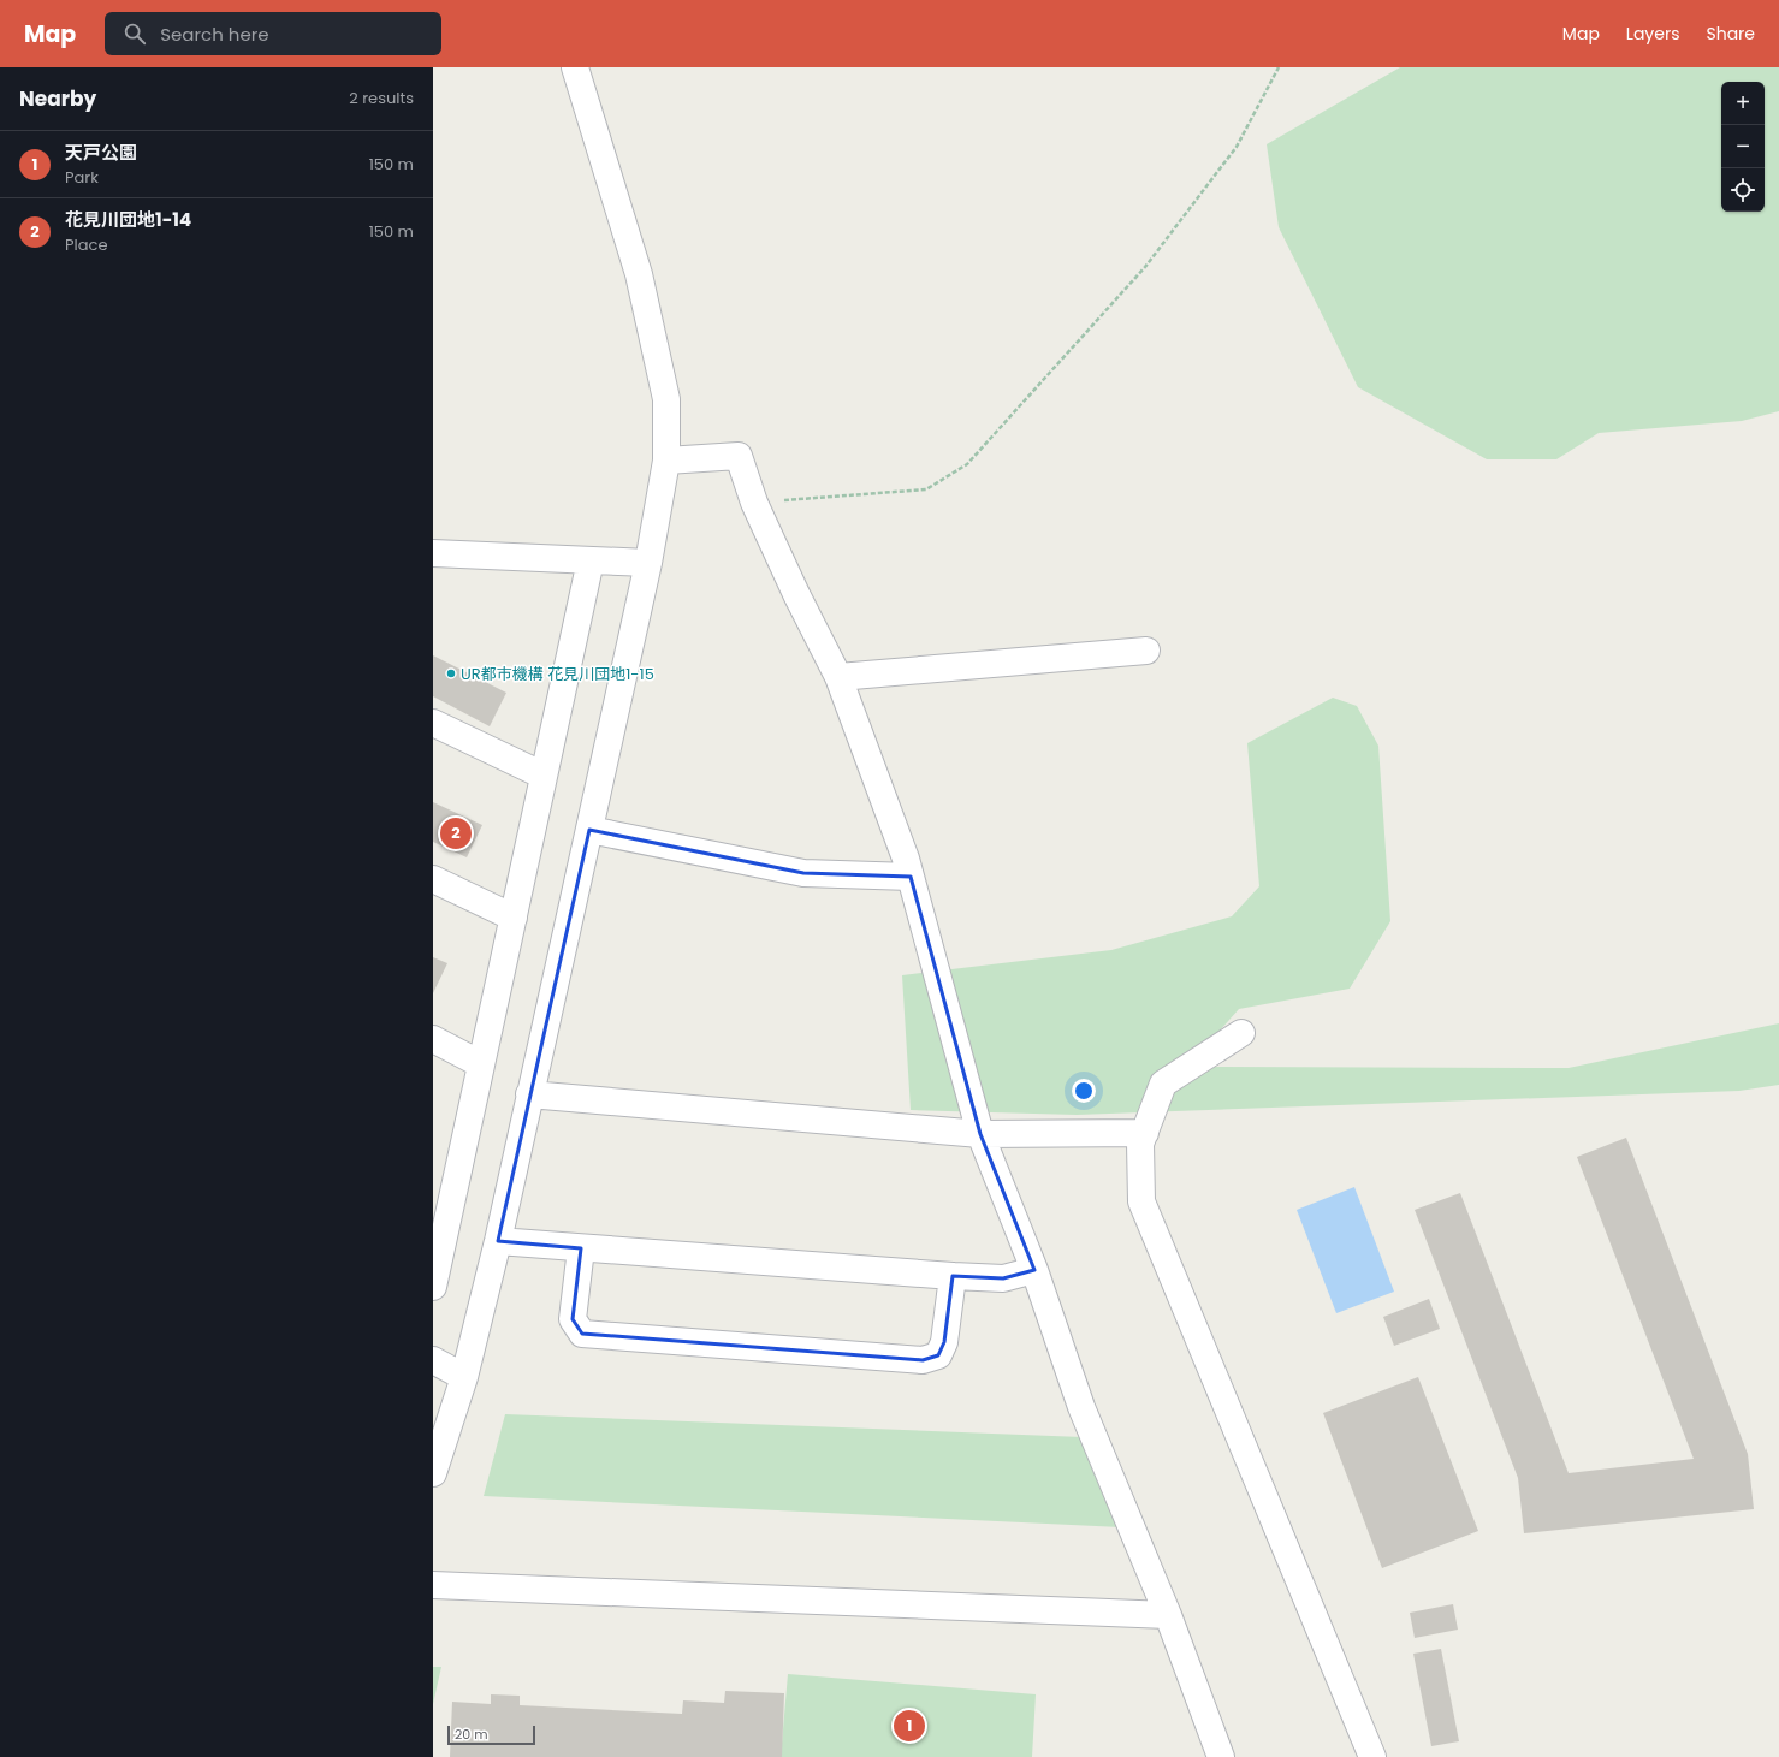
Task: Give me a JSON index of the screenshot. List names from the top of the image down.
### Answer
{
  "places": ["UR都市機構 花見川団地1-15"],
  "scale_bar": "20 m",
  "page": {
    "header": "Map",
    "search": "Search here",
    "nav": ["Map", "Layers", "Share"],
    "heading": ["Nearby", "2 results"],
    "map_buttons": ["+", "−"],
    "list": [
      {
        "mark": "1",
        "name": "天戸公園",
        "note": "Park",
        "value": "150 m"
      },
      {
        "mark": "2",
        "name": "花見川団地1-14",
        "note": "Place",
        "value": "150 m"
      }
    ],
    "pins": ["2", "1"],
    "scale": "20 m"
  }
}
